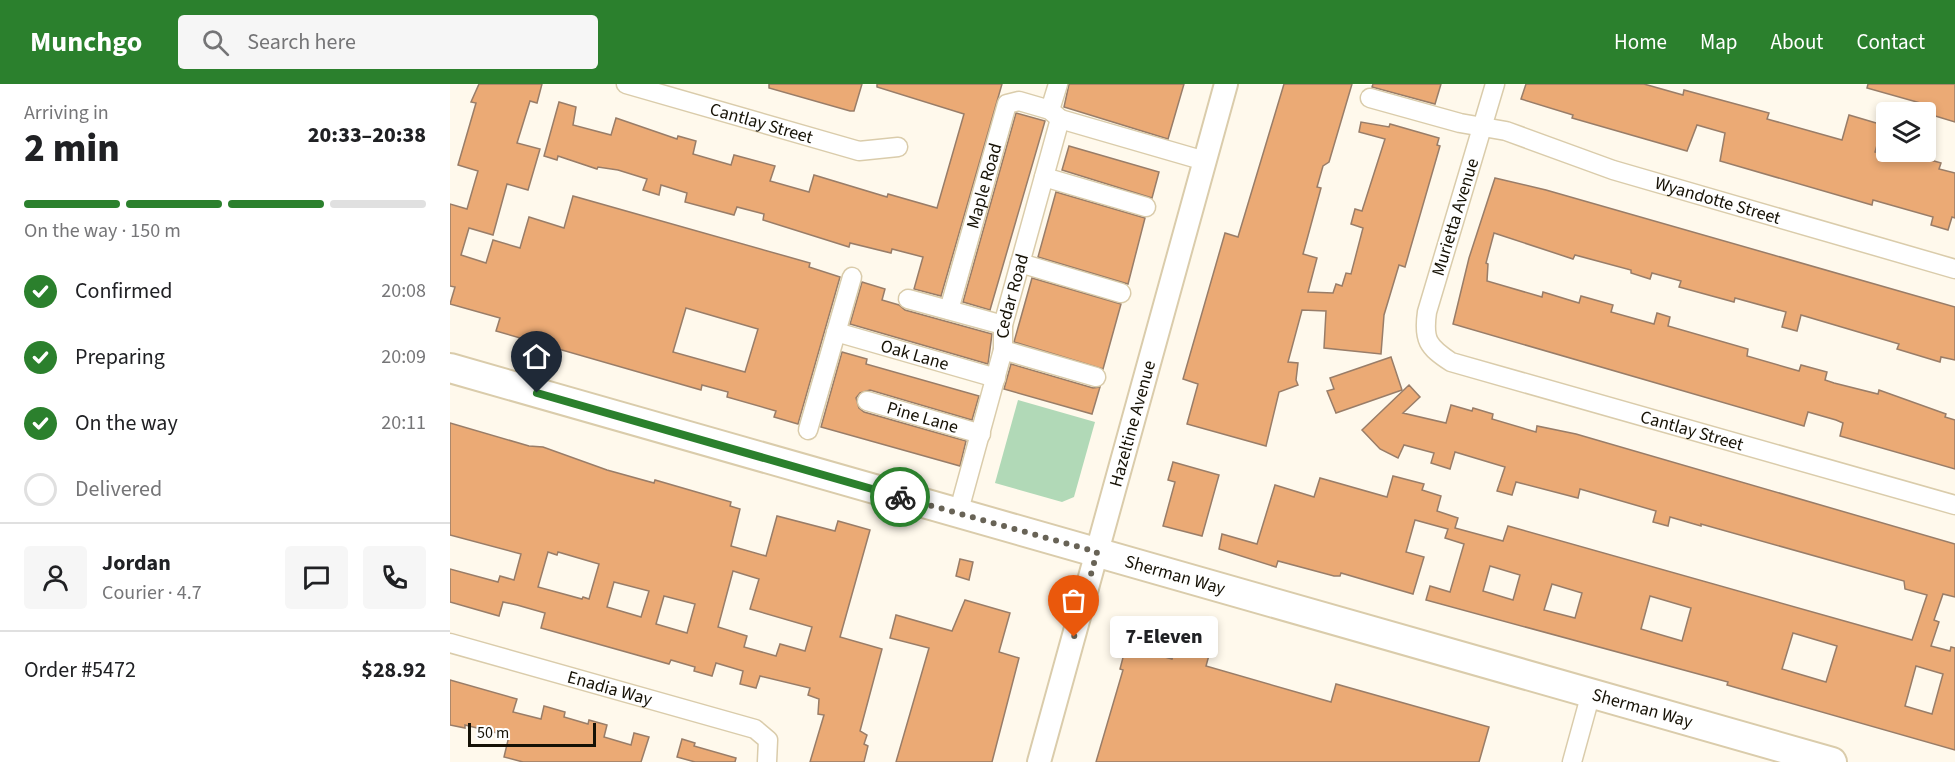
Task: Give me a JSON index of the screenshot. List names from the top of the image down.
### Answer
{
  "streets": {
    "main road": ["Sherman Way"],
    "street": [
      "Cantlay Street",
      "Maple Road",
      "Wyandotte Street",
      "Murietta Avenue",
      "Cedar Road",
      "Oak Lane",
      "Pine Lane",
      "Hazeltine Avenue",
      "Enadia Way"
    ]
  },
  "crossings": [
    ["Cantlay Street", "Murietta Avenue"],
    ["Maple Road", "Cedar Road"],
    ["Maple Road", "Hazeltine Avenue"],
    ["Wyandotte Street", "Murietta Avenue"],
    ["Cedar Road", "Oak Lane"],
    ["Cedar Road", "Pine Lane"],
    ["Cedar Road", "Sherman Way"],
    ["Hazeltine Avenue", "Sherman Way"]
  ],
  "places": ["7-Eleven"],
  "scale_bar": "50 m",
  "page": {
    "header": "Munchgo",
    "search": "Search here",
    "nav": [
      "Home",
      "Map",
      "About",
      "Contact"
    ],
    "heading": ["2 min", "Arriving in", "20:33–20:38"],
    "panel": [
      "Jordan",
      "Courier · 4.7",
      "Order #5472",
      "$28.92"
    ],
    "bar": "On the way · 150 m",
    "list": [
      ["Confirmed", "20:08"],
      ["Preparing", "20:09"],
      ["On the way", "20:11"],
      "Delivered"
    ],
    "bubble": "7-Eleven",
    "scale": "50 m"
  }
}
